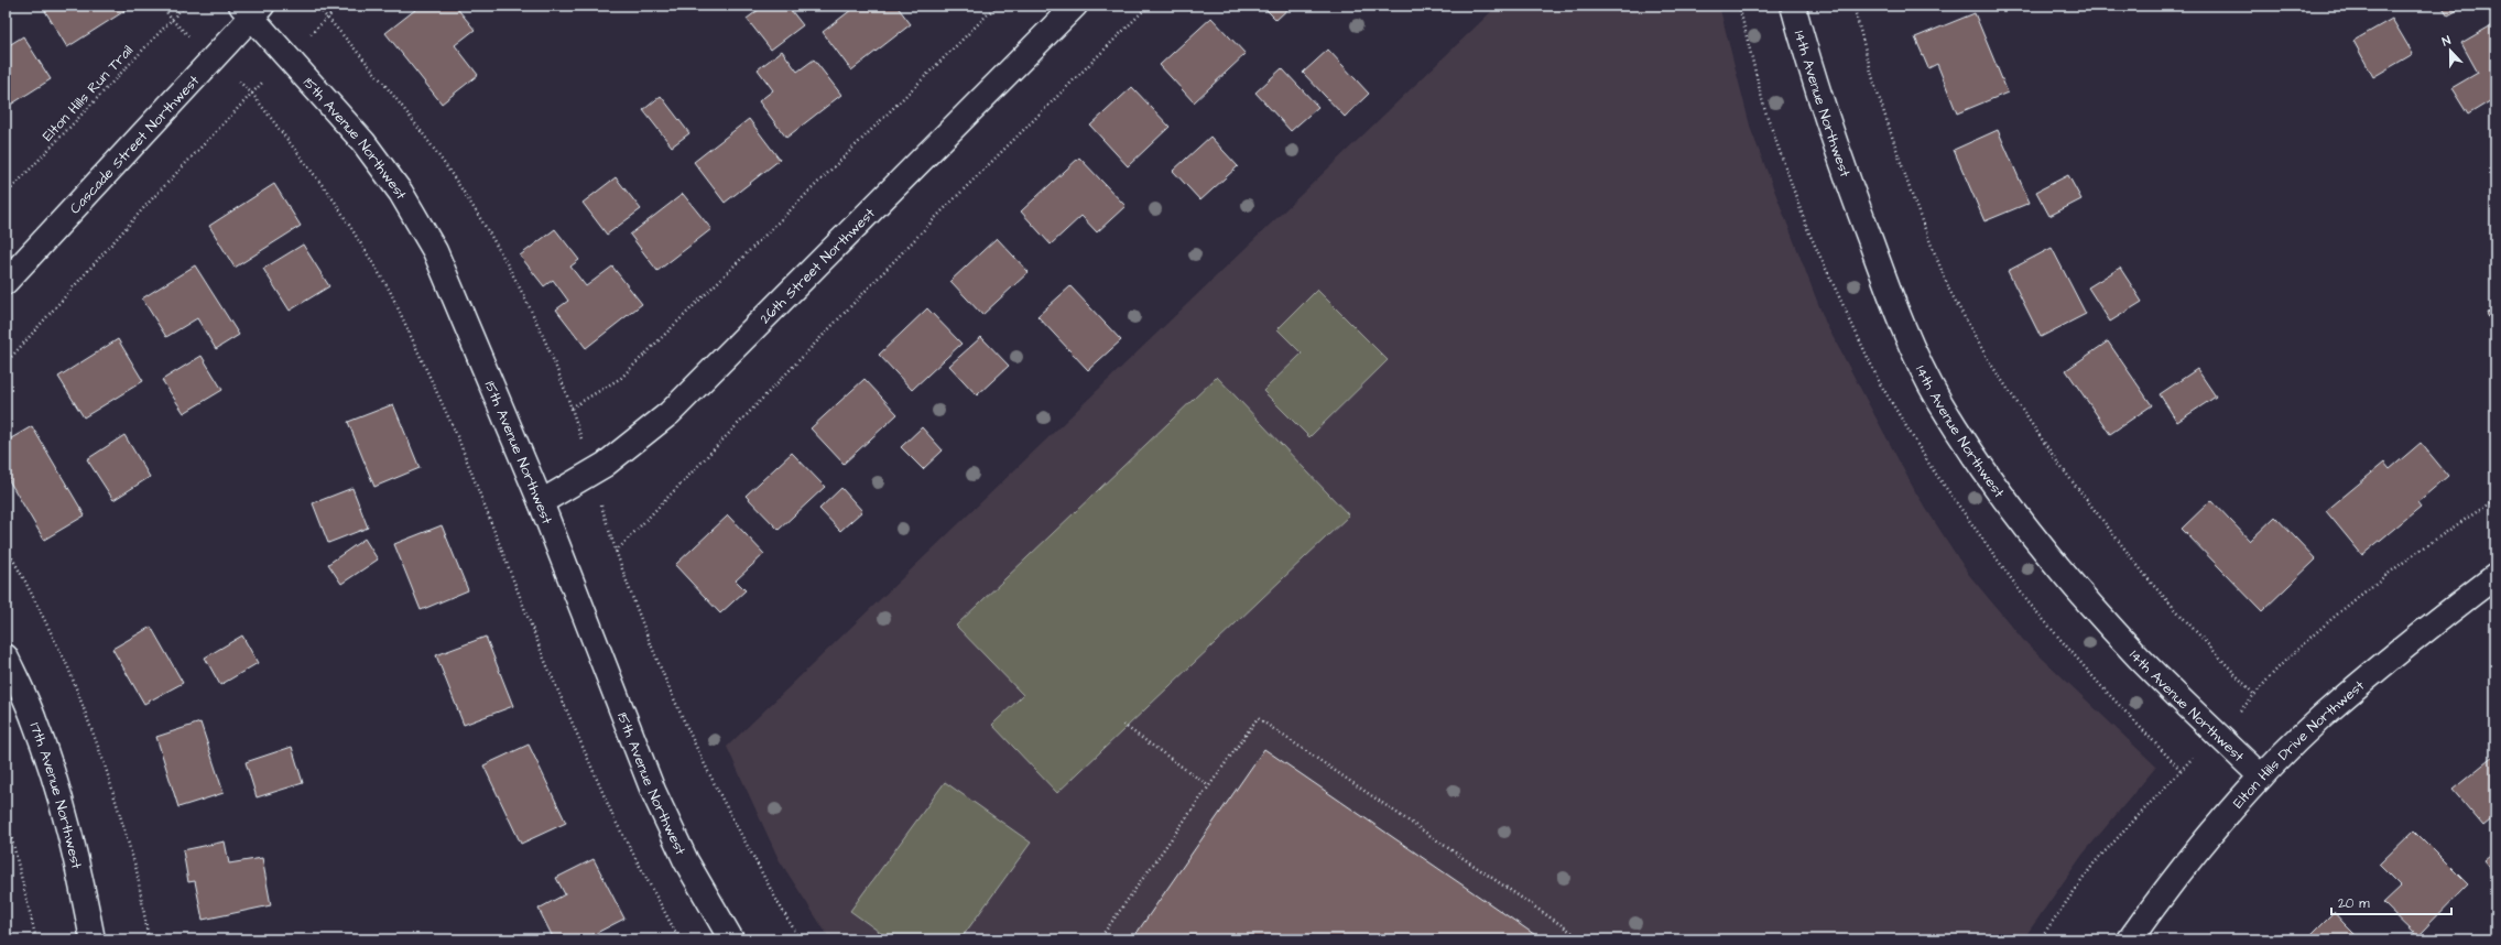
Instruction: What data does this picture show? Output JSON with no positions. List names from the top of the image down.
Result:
{
  "streets": {
    "street": [
      "14th Avenue Northwest",
      "15th Avenue Northwest",
      "Cascade Street Northwest",
      "26th Street Northwest",
      "Elton Hills Drive Northwest",
      "17th Avenue Northwest"
    ],
    "path": ["Elton Hills Run Trail"]
  },
  "crossings": [
    ["14th Avenue Northwest", "Elton Hills Drive Northwest"],
    ["15th Avenue Northwest", "Cascade Street Northwest"],
    ["15th Avenue Northwest", "26th Street Northwest"]
  ],
  "scale_bar": "20 m",
  "north": "top"
}
